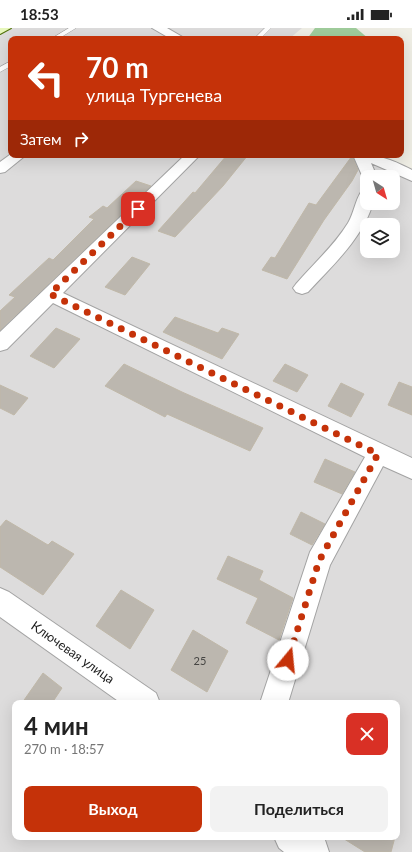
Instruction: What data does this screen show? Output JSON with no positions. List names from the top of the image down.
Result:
{
  "streets": {
    "street": ["Ключевая улица"]
  },
  "house_numbers": ["25"],
  "north": "bottom right",
  "page": {
    "status": "18:53",
    "turn": ["70 m", "улица Тургенева"],
    "then": "Затем",
    "heading": ["4 мин", "270 m · 18:57"],
    "buttons": ["Выход", "Поделиться"]
  }
}
